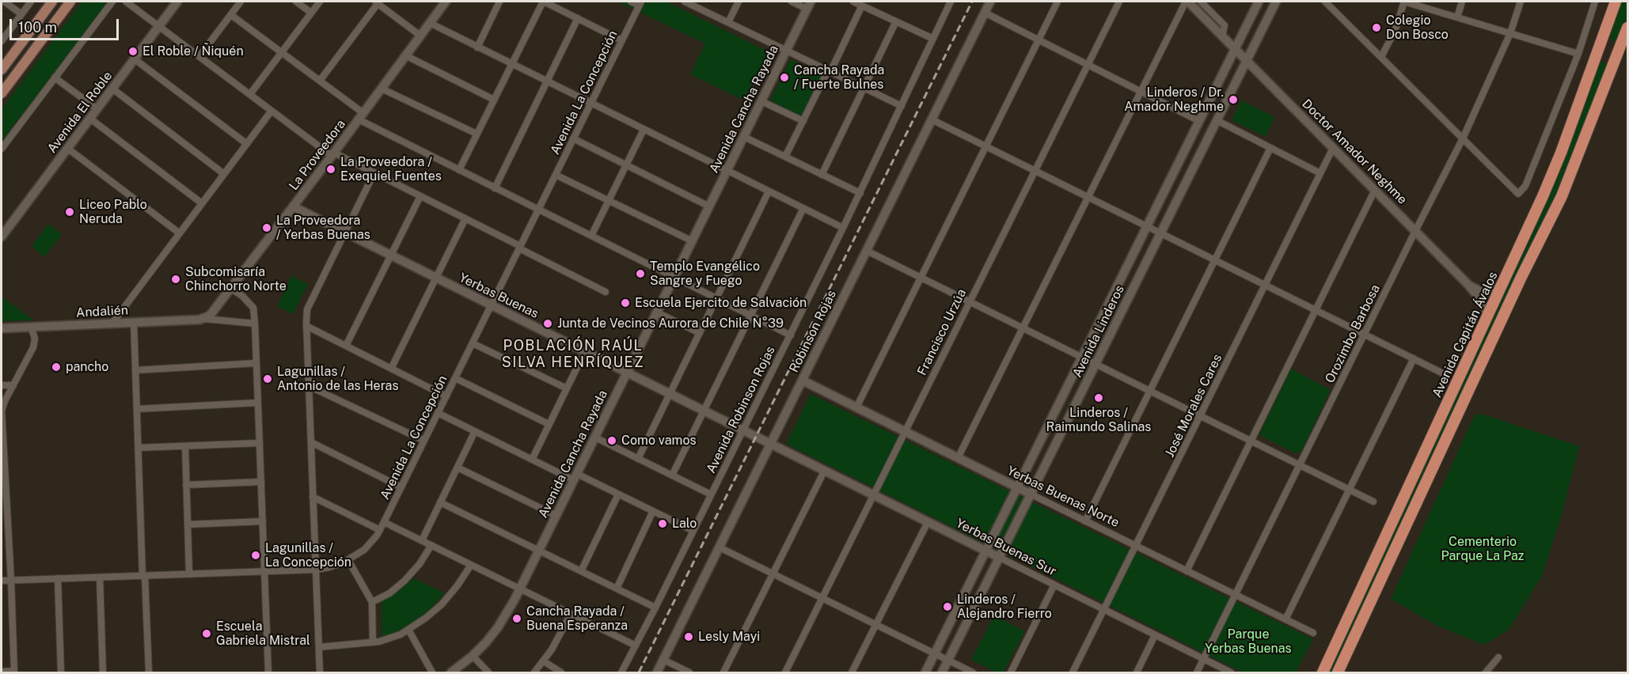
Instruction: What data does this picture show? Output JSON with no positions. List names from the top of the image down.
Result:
{
  "streets": {
    "highway": ["Avenida Capitán Ávalos"],
    "street": [
      "Avenida La Concepción",
      "Avenida Cancha Rayada",
      "Avenida El Roble",
      "Doctor Amador Neghme",
      "La Proveedora",
      "Yerbas Buenas",
      "Andalién",
      "Robinson Rojas",
      "Avenida Linderos",
      "Francisco Urzúa",
      "Orozimbo Barbosa",
      "José Morales Cares",
      "Avenida Robinson Rojas",
      "Yerbas Buenas Norte",
      "Yerbas Buenas Sur"
    ]
  },
  "crossings": [
    ["Avenida La Concepción", "Yerbas Buenas"],
    ["Avenida Cancha Rayada", "Yerbas Buenas"],
    ["Doctor Amador Neghme", "Avenida Linderos"],
    ["Doctor Amador Neghme", "Orozimbo Barbosa"],
    ["Doctor Amador Neghme", "Avenida Capitán Ávalos"],
    ["Doctor Amador Neghme", "José Morales Cares"],
    ["La Proveedora", "Yerbas Buenas"],
    ["La Proveedora", "Andalién"],
    ["Yerbas Buenas", "Robinson Rojas"],
    ["Yerbas Buenas", "Avenida Robinson Rojas"],
    ["Yerbas Buenas", "Yerbas Buenas Sur"],
    ["Robinson Rojas", "Yerbas Buenas Norte"],
    ["Robinson Rojas", "Yerbas Buenas Sur"],
    ["Avenida Linderos", "Yerbas Buenas Norte"],
    ["Avenida Linderos", "Yerbas Buenas Sur"],
    ["Francisco Urzúa", "Yerbas Buenas Norte"],
    ["Francisco Urzúa", "Yerbas Buenas Sur"],
    ["Orozimbo Barbosa", "Yerbas Buenas Norte"],
    ["Orozimbo Barbosa", "Yerbas Buenas Sur"],
    ["José Morales Cares", "Yerbas Buenas Norte"],
    ["José Morales Cares", "Yerbas Buenas Sur"]
  ],
  "districts": ["POBLACIÓN RAÚL SILVA HENRÍQUEZ"],
  "parks": ["Cementerio Parque La Paz", "Parque Yerbas Buenas"],
  "places": [
    "Colegio Don Bosco",
    "El Roble / Ñiquén",
    "Cancha Rayada / Fuerte Bulnes",
    "Linderos / Dr. Amador Neghme",
    "La Proveedora / Exequiel Fuentes",
    "Liceo Pablo Neruda",
    "La Proveedora / Yerbas Buenas",
    "Templo Evangélico Sangre y Fuego",
    "Subcomisaría Chinchorro Norte",
    "Escuela Ejercito de Salvación",
    "Junta de Vecinos Aurora de Chile N°39",
    "pancho",
    "Lagunillas / Antonio de las Heras",
    "Linderos / Raimundo Salinas",
    "Como vamos",
    "Lalo",
    "Lagunillas / La Concepción",
    "Linderos / Alejandro Fierro",
    "Cancha Rayada / Buena Esperanza",
    "Escuela Gabriela Mistral",
    "Lesly Mayi"
  ],
  "scale_bar": "100 m"
}
